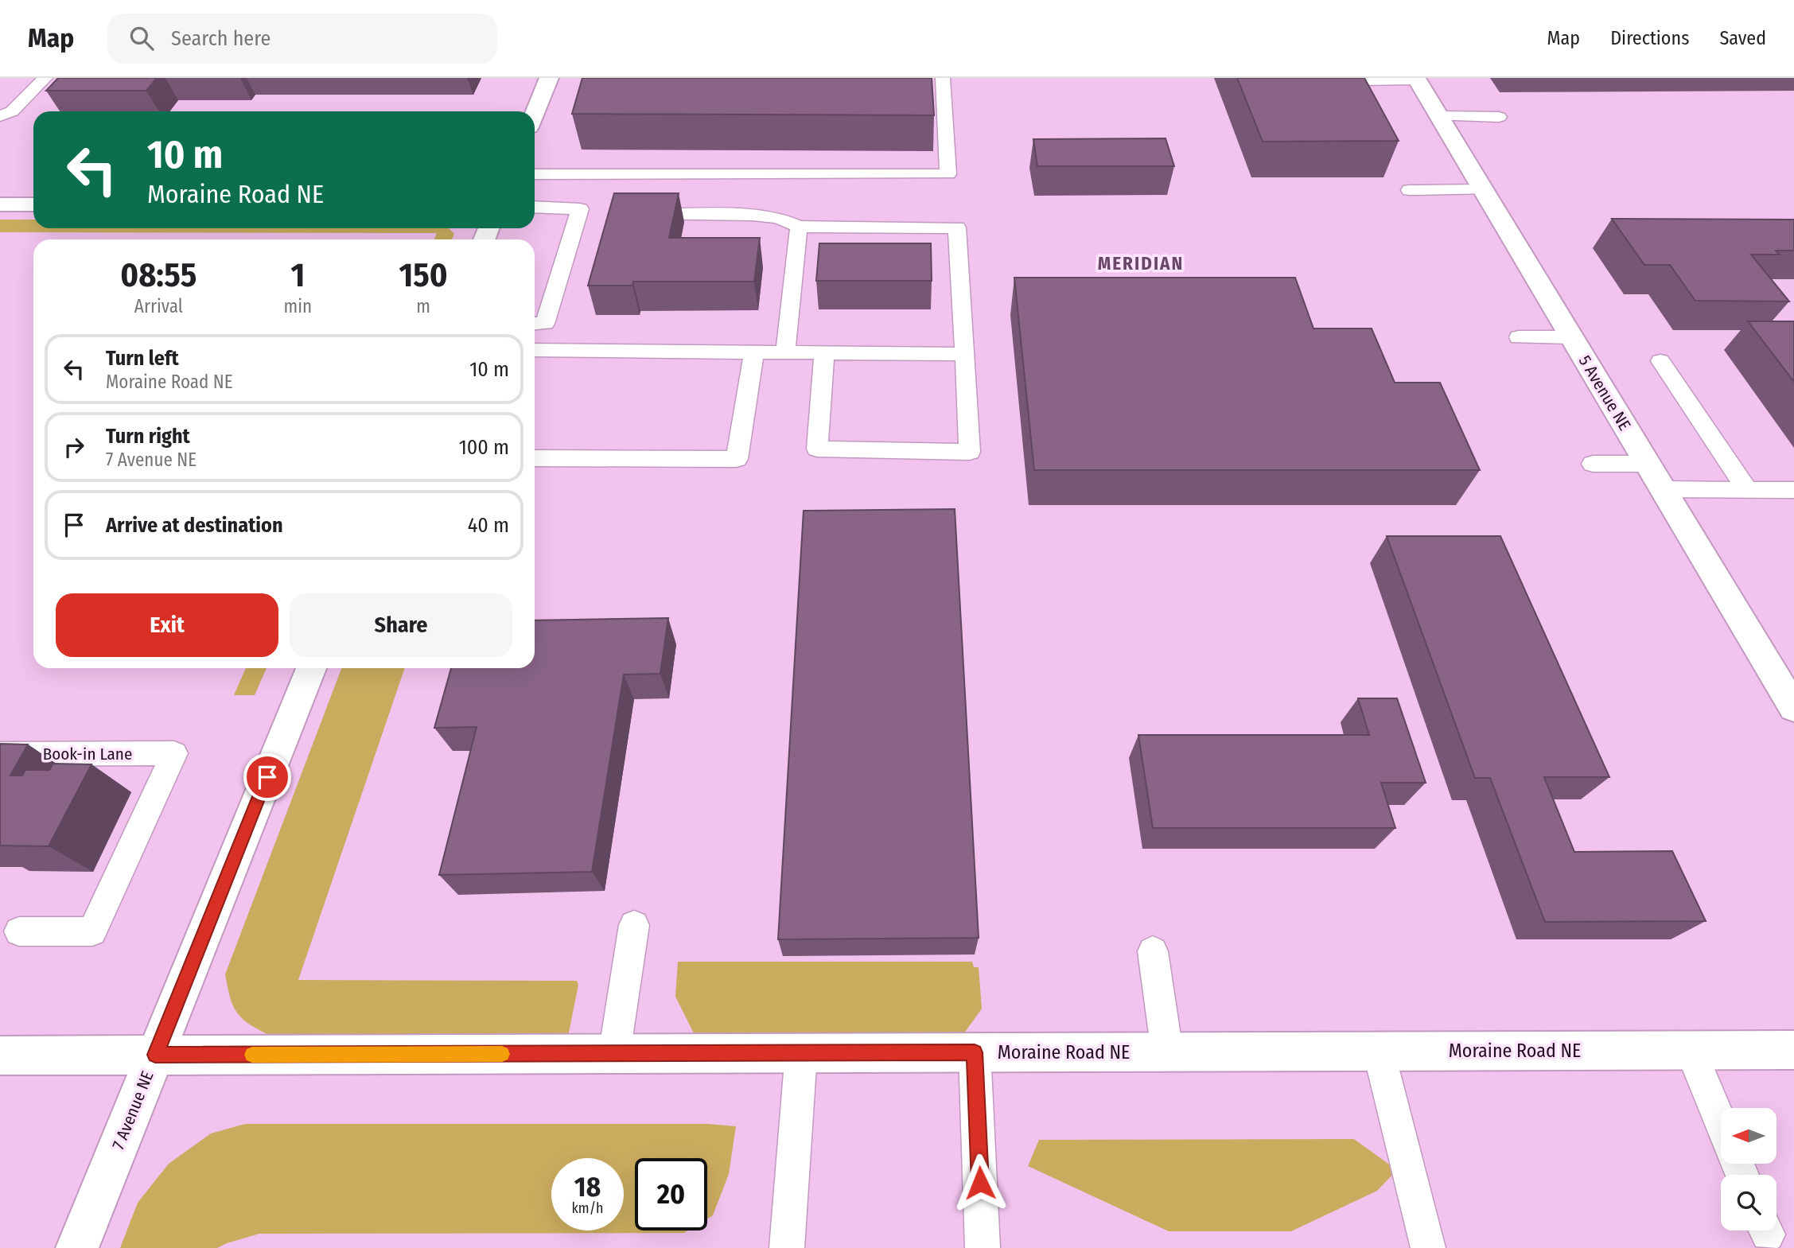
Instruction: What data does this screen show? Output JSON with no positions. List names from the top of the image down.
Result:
{
  "streets": {
    "street": ["5 Avenue NE", "Moraine Road NE", "7 Avenue NE"],
    "lane": ["Book-in Lane"]
  },
  "crossings": [
    ["Moraine Road NE", "7 Avenue NE"]
  ],
  "districts": ["MERIDIAN"],
  "north": "left",
  "page": {
    "header": "Map",
    "search": "Search here",
    "nav": ["Map", "Directions", "Saved"],
    "turn": ["10 m", "Moraine Road NE"],
    "eta": [
      "08:55",
      "Arrival",
      "1",
      "min",
      "150",
      "m"
    ],
    "list": [
      {
        "name": "Turn left",
        "note": "Moraine Road NE",
        "value": "10 m"
      },
      {
        "name": "Turn right",
        "note": "7 Avenue NE",
        "value": "100 m"
      },
      {
        "name": "Arrive at destination",
        "value": "40 m"
      }
    ],
    "buttons": ["Exit", "Share"],
    "speed": "18 km/h",
    "limit": "20"
  }
}
